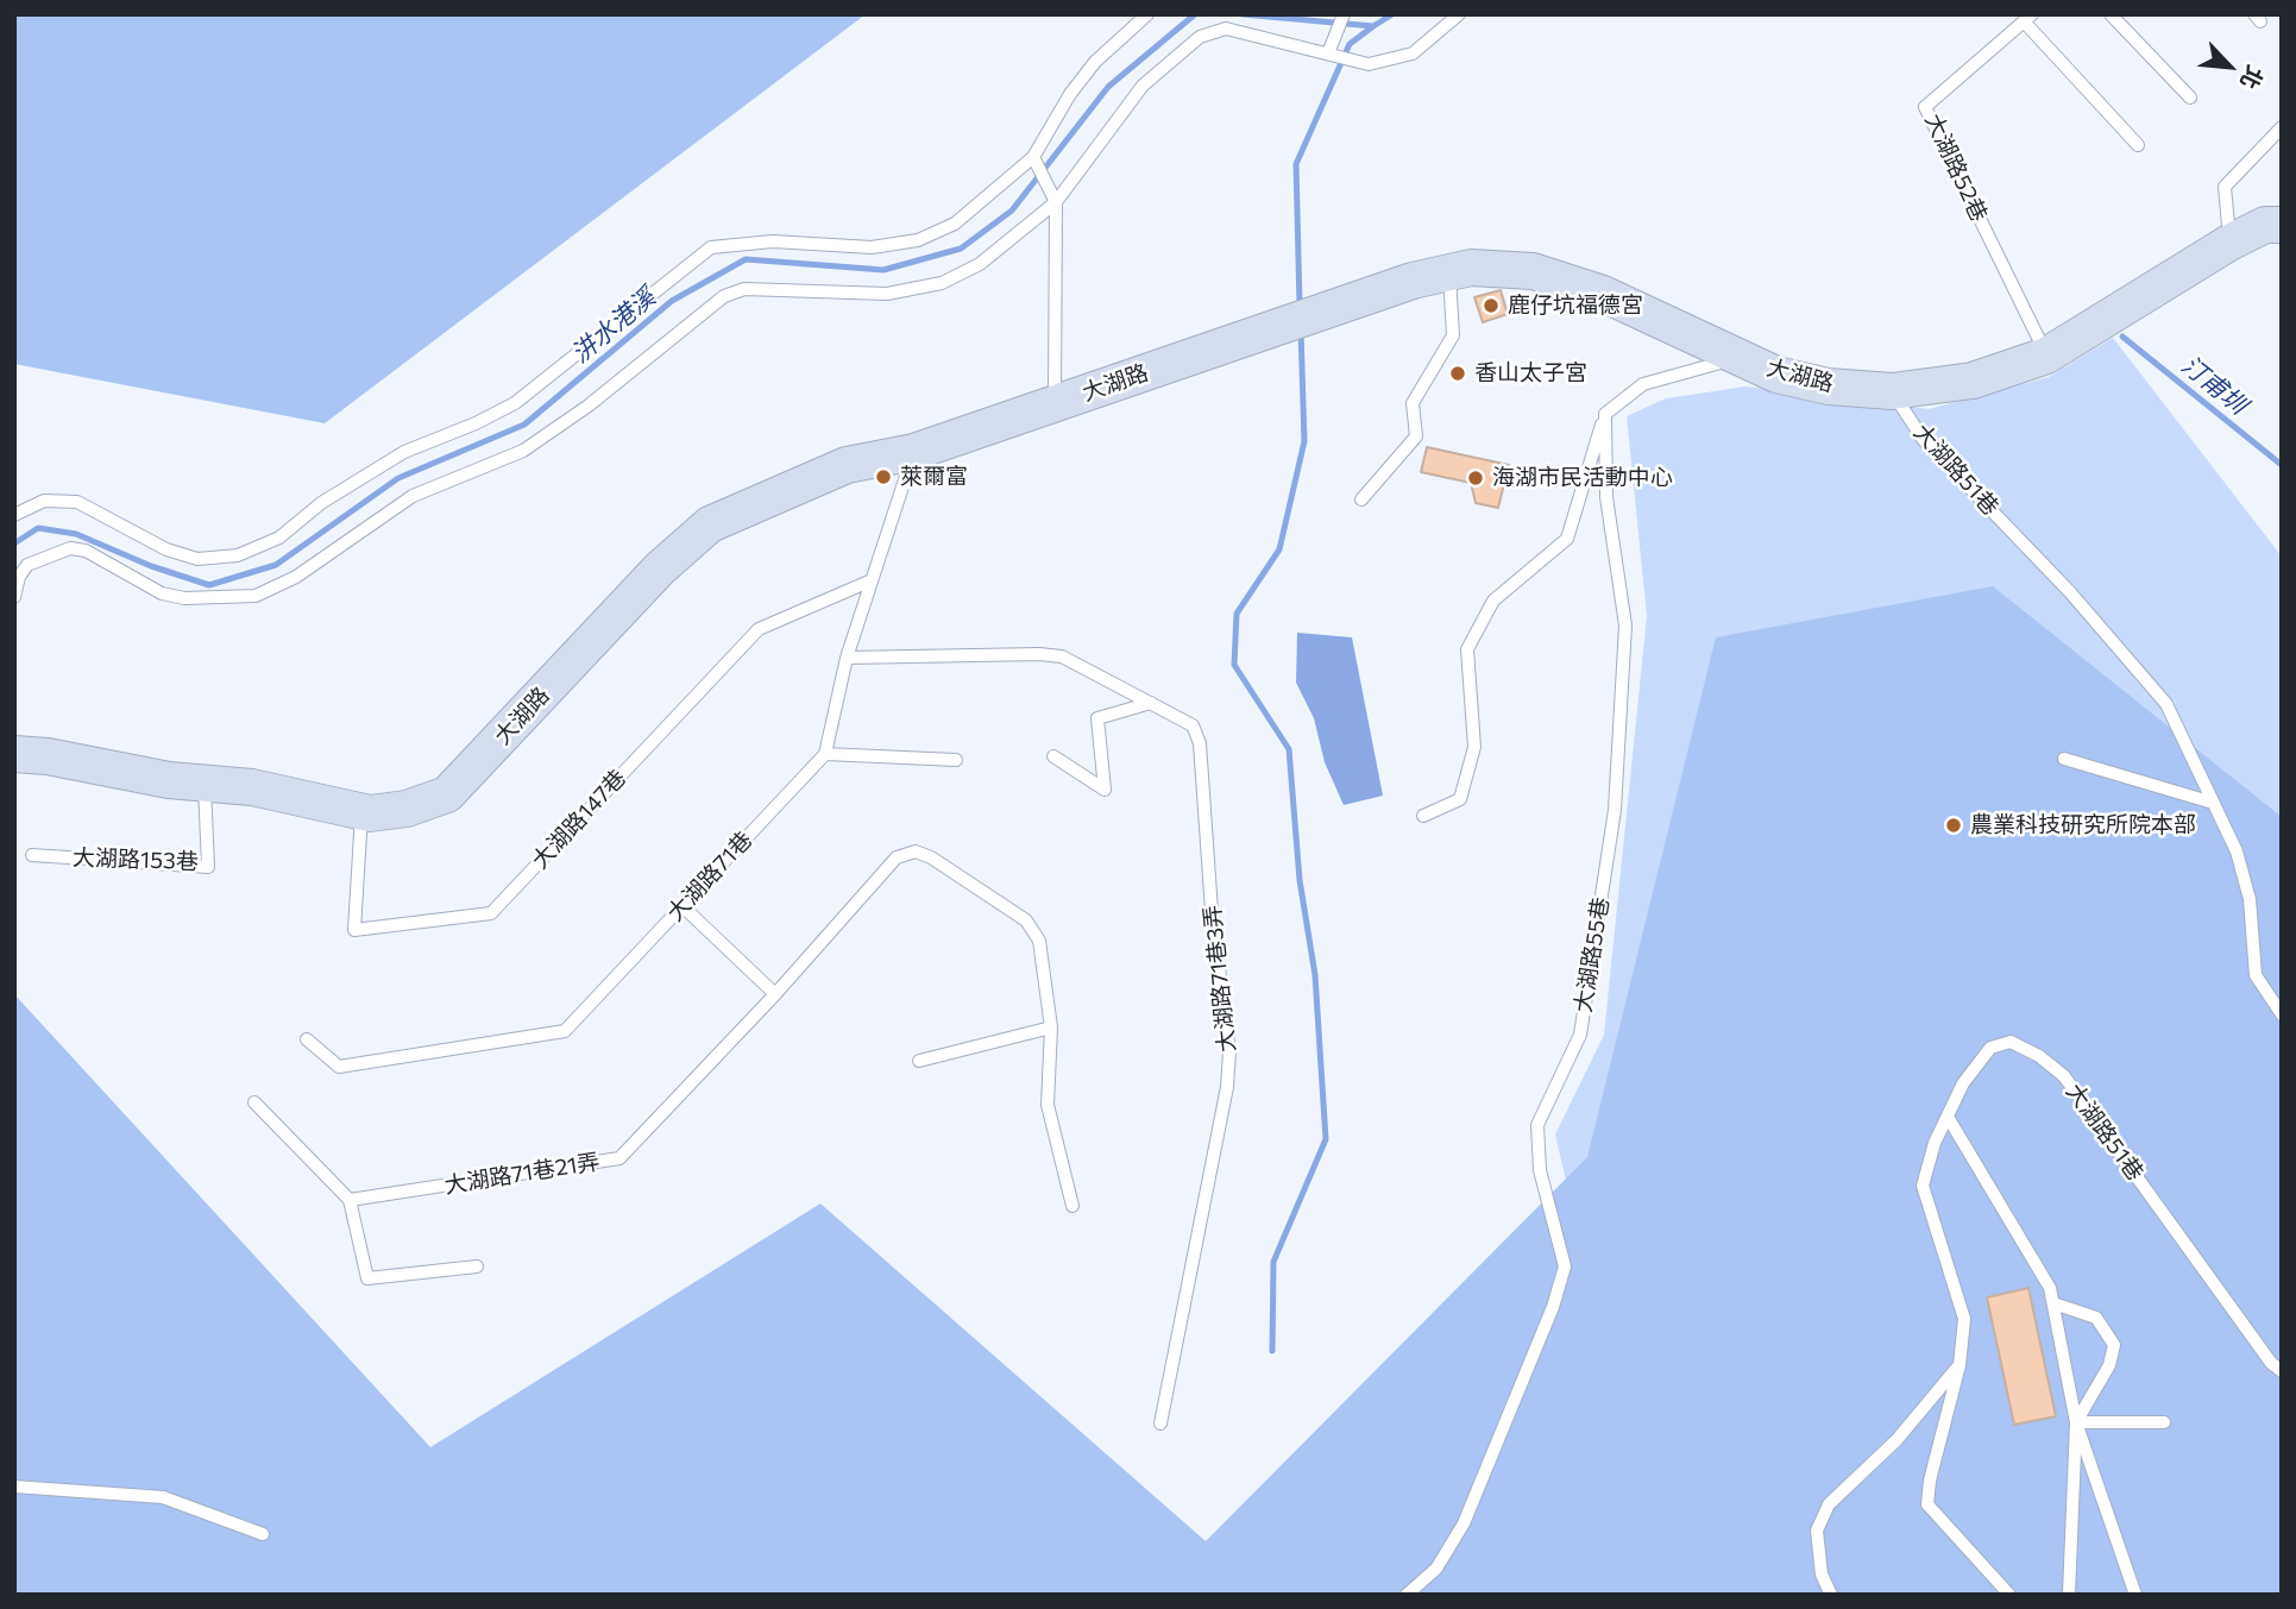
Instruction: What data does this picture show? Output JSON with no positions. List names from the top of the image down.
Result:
{
  "streets": {
    "street": ["大湖路"],
    "lane": [
      "大湖路52巷",
      "大湖路51巷",
      "大湖路147巷",
      "大湖路153巷",
      "大湖路71巷",
      "大湖路55巷",
      "大湖路71巷3弄",
      "大湖路71巷21弄"
    ]
  },
  "crossings": [
    ["大湖路52巷", "大湖路"],
    ["大湖路", "大湖路51巷"],
    ["大湖路", "大湖路147巷"],
    ["大湖路", "大湖路153巷"]
  ],
  "water": ["汫水港溪", "汀甫圳"],
  "places": [
    "鹿仔坑福德宮",
    "香山太子宮",
    "萊爾富",
    "海湖市民活動中心",
    "農業科技研究所院本部"
  ],
  "north": "bottom right"
}
